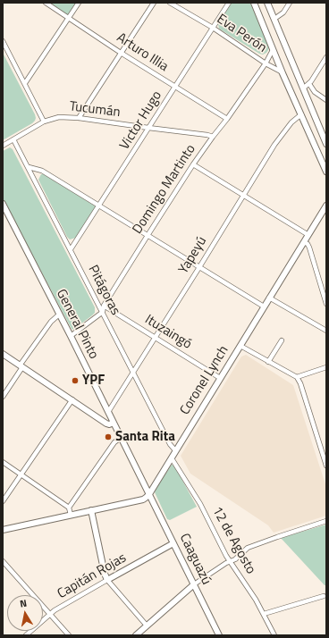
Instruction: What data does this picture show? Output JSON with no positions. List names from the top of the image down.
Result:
{
  "streets": {
    "main road": [
      "General Pinto",
      "Coronel Lynch",
      "Caaguazú",
      "Capitán Rojas"
    ],
    "street": [
      "Eva Perón",
      "Arturo Illia",
      "Tucumán",
      "Victor Hugo",
      "Domingo Martinto",
      "Yapeyú",
      "Pitágoras",
      "Ituzaingó",
      "12 de Agosto"
    ]
  },
  "crossings": [
    ["Eva Perón", "Victor Hugo"],
    ["Eva Perón", "Domingo Martinto"],
    ["Arturo Illia", "Victor Hugo"],
    ["Arturo Illia", "Domingo Martinto"],
    ["Tucumán", "Victor Hugo"],
    ["Tucumán", "Domingo Martinto"],
    ["Tucumán", "Pitágoras"],
    ["Victor Hugo", "Pitágoras"],
    ["Domingo Martinto", "Pitágoras"],
    ["Domingo Martinto", "Ituzaingó"],
    ["Yapeyú", "Pitágoras"],
    ["Yapeyú", "General Pinto"],
    ["Yapeyú", "Ituzaingó"],
    ["Pitágoras", "Coronel Lynch"],
    ["General Pinto", "Coronel Lynch"],
    ["General Pinto", "Caaguazú"],
    ["Ituzaingó", "Coronel Lynch"],
    ["Coronel Lynch", "12 de Agosto"],
    ["Coronel Lynch", "Caaguazú"],
    ["Caaguazú", "Capitán Rojas"]
  ],
  "places": ["YPF", "Santa Rita"],
  "north": "top"
}
